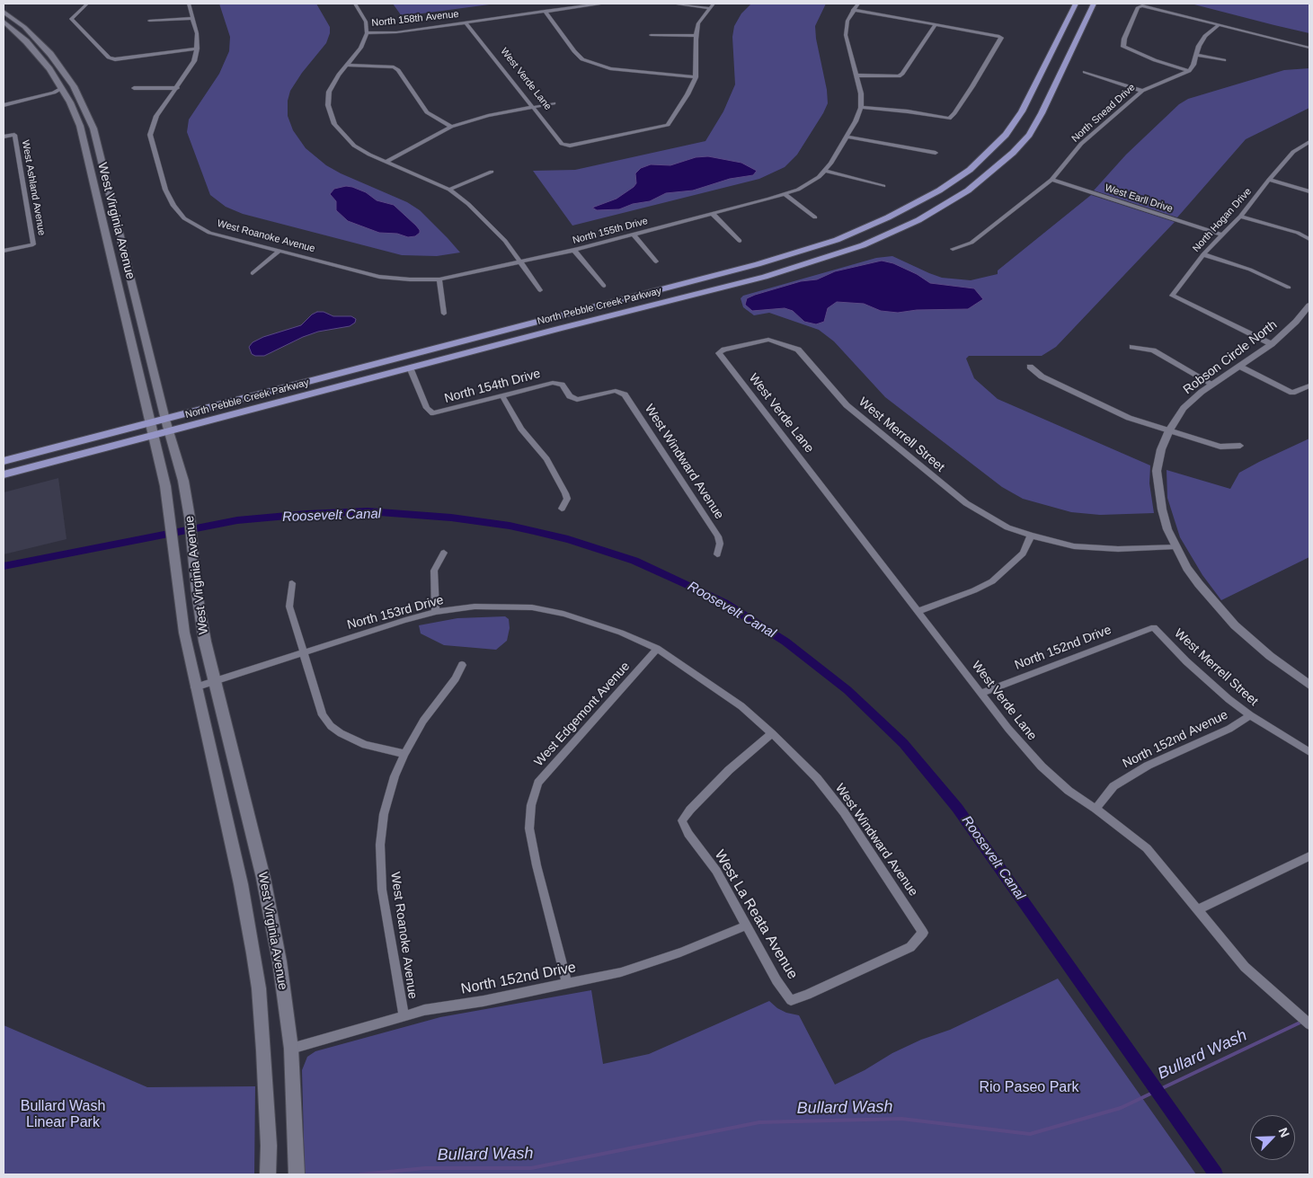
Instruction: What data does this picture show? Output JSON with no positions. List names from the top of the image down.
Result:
{
  "streets": {
    "main road": ["West Virginia Avenue", "North Pebble Creek Parkway"],
    "street": [
      "North 158th Avenue",
      "West Verde Lane",
      "North Snead Drive",
      "West Ashland Avenue",
      "West Earll Drive",
      "North Hogan Drive",
      "North 155th Drive",
      "West Roanoke Avenue",
      "Robson Circle North",
      "North 154th Drive",
      "West Merrell Street",
      "West Windward Avenue",
      "North 153rd Drive",
      "North 152nd Drive",
      "West Edgemont Avenue",
      "North 152nd Avenue",
      "West La Reata Avenue"
    ]
  },
  "crossings": [
    ["North 158th Avenue", "West Verde Lane"],
    ["West Verde Lane", "West Merrell Street"],
    ["West Verde Lane", "North 152nd Drive"],
    ["West Verde Lane", "North 152nd Avenue"],
    ["North Snead Drive", "West Earll Drive"],
    ["West Earll Drive", "North Hogan Drive"],
    ["West Virginia Avenue", "North Pebble Creek Parkway"],
    ["West Virginia Avenue", "North 153rd Drive"],
    ["West Virginia Avenue", "North 152nd Drive"],
    ["North 155th Drive", "West Roanoke Avenue"],
    ["West Roanoke Avenue", "North 152nd Drive"],
    ["North Pebble Creek Parkway", "North 154th Drive"],
    ["North 154th Drive", "West Windward Avenue"],
    ["West Merrell Street", "North 152nd Drive"],
    ["West Merrell Street", "North 152nd Avenue"],
    ["West Windward Avenue", "North 153rd Drive"],
    ["West Windward Avenue", "West Edgemont Avenue"],
    ["West Windward Avenue", "West La Reata Avenue"],
    ["North 153rd Drive", "West Edgemont Avenue"],
    ["North 152nd Drive", "West Edgemont Avenue"],
    ["North 152nd Drive", "West La Reata Avenue"]
  ],
  "water": ["Roosevelt Canal", "Bullard Wash"],
  "parks": ["Rio Paseo Park", "Bullard Wash Linear Park"],
  "north": "top right"
}
